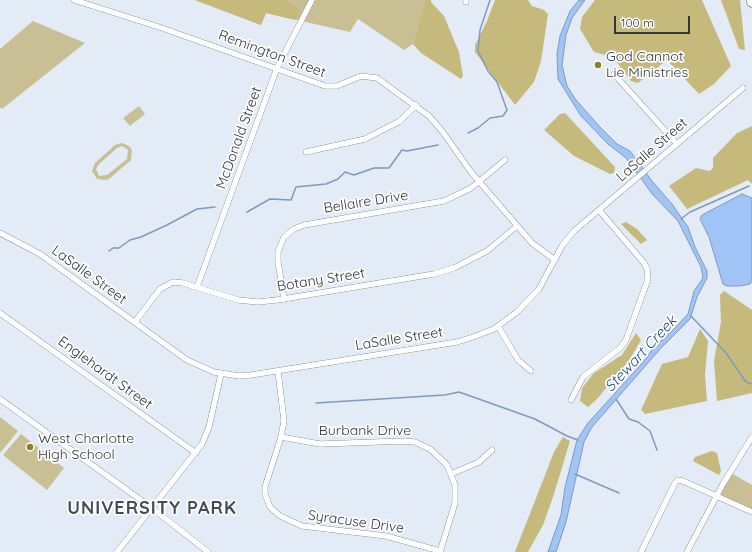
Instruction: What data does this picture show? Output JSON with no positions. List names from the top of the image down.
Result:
{
  "streets": {
    "street": [
      "Remington Street",
      "McDonald Street",
      "LaSalle Street",
      "Bellaire Drive",
      "Botany Street",
      "Englehardt Street",
      "Burbank Drive",
      "Syracuse Drive"
    ]
  },
  "crossings": [
    ["Remington Street", "McDonald Street"],
    ["Remington Street", "LaSalle Street"],
    ["Remington Street", "Bellaire Drive"],
    ["Remington Street", "Botany Street"],
    ["McDonald Street", "Botany Street"],
    ["LaSalle Street", "Botany Street"],
    ["LaSalle Street", "Syracuse Drive"],
    ["Bellaire Drive", "Botany Street"],
    ["Burbank Drive", "Syracuse Drive"]
  ],
  "districts": ["UNIVERSITY PARK"],
  "water": ["Stewart Creek"],
  "places": ["God Cannot Lie Ministries", "West Charlotte High School"],
  "scale_bar": "100 m"
}
